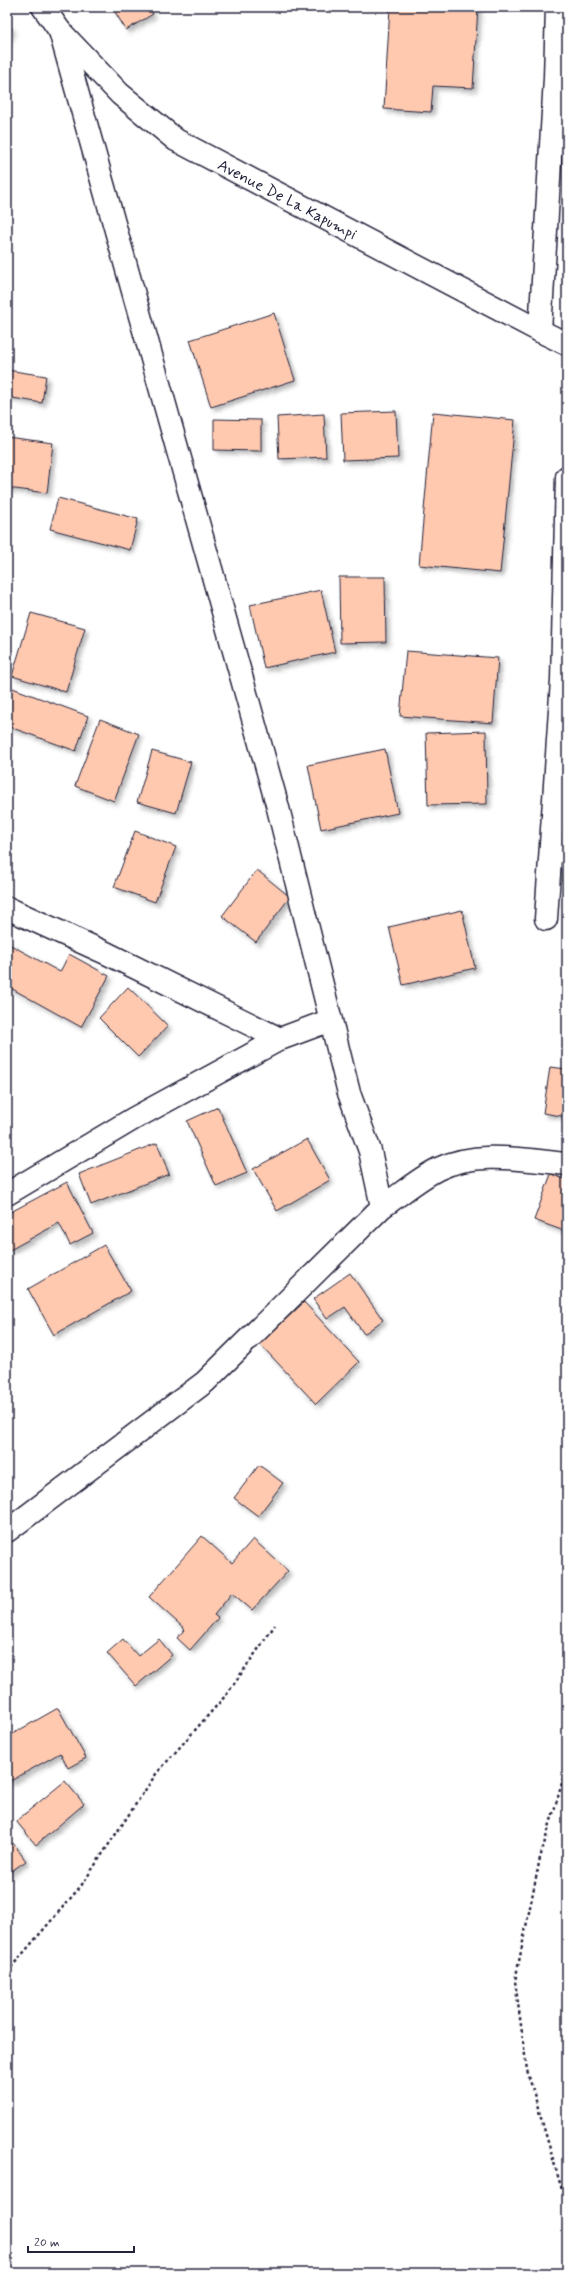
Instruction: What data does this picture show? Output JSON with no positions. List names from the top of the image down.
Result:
{
  "streets": {
    "street": ["Avenue De La Kapumpi"]
  },
  "scale_bar": "20 m"
}
